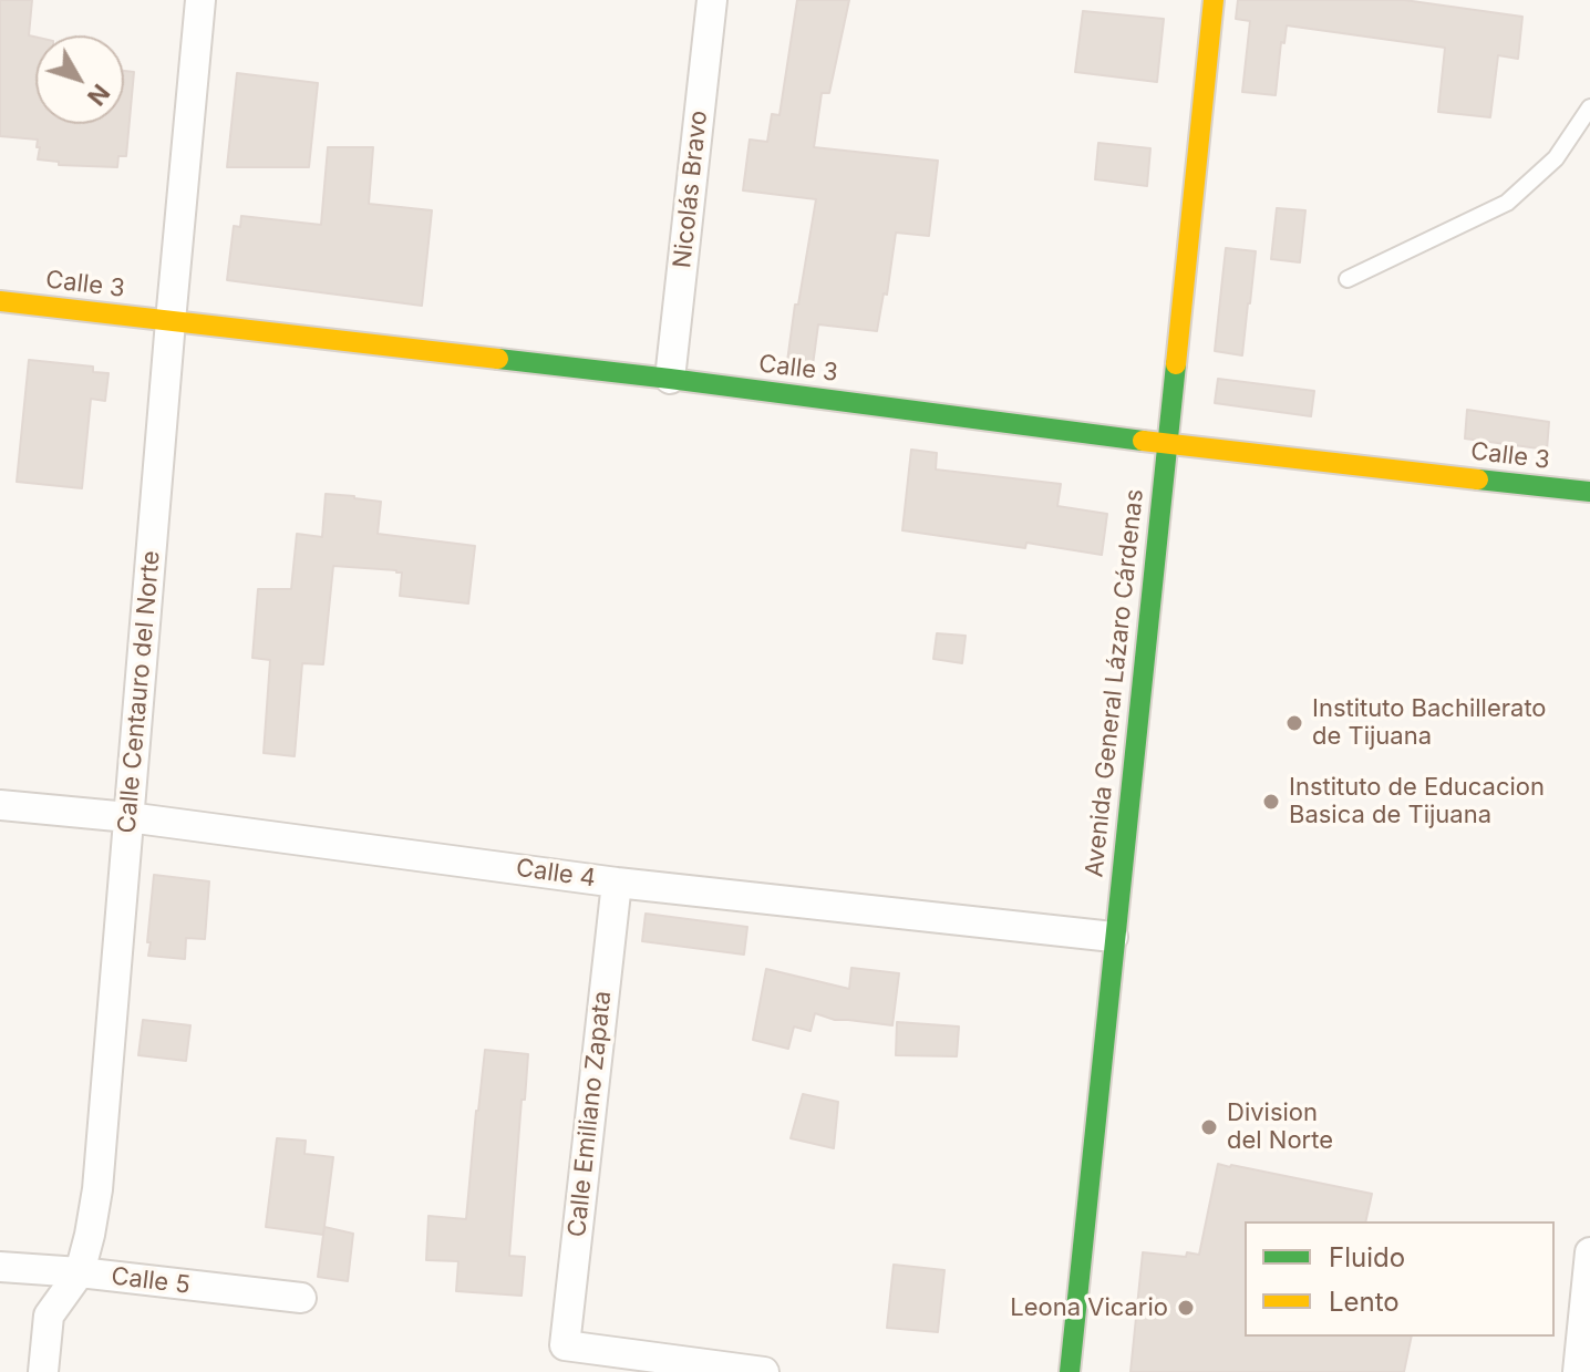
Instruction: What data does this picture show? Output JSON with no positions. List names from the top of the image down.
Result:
{
  "streets": {
    "street": [
      "Nicolás Bravo",
      "Calle 3",
      "Avenida General Lázaro Cárdenas",
      "Calle Centauro del Norte",
      "Calle 4",
      "Calle Emiliano Zapata",
      "Calle 5"
    ]
  },
  "crossings": [
    ["Nicolás Bravo", "Calle 3"],
    ["Calle 3", "Avenida General Lázaro Cárdenas"],
    ["Calle 3", "Calle Centauro del Norte"],
    ["Avenida General Lázaro Cárdenas", "Calle 4"],
    ["Calle Centauro del Norte", "Calle 4"],
    ["Calle Centauro del Norte", "Calle 5"],
    ["Calle 4", "Calle Emiliano Zapata"]
  ],
  "places": [
    "Instituto Bachillerato de Tijuana",
    "Instituto de Educacion Basica de Tijuana",
    "Division del Norte",
    "Leona Vicario"
  ],
  "legend": ["Fluido", "Lento"],
  "north": "bottom right"
}
